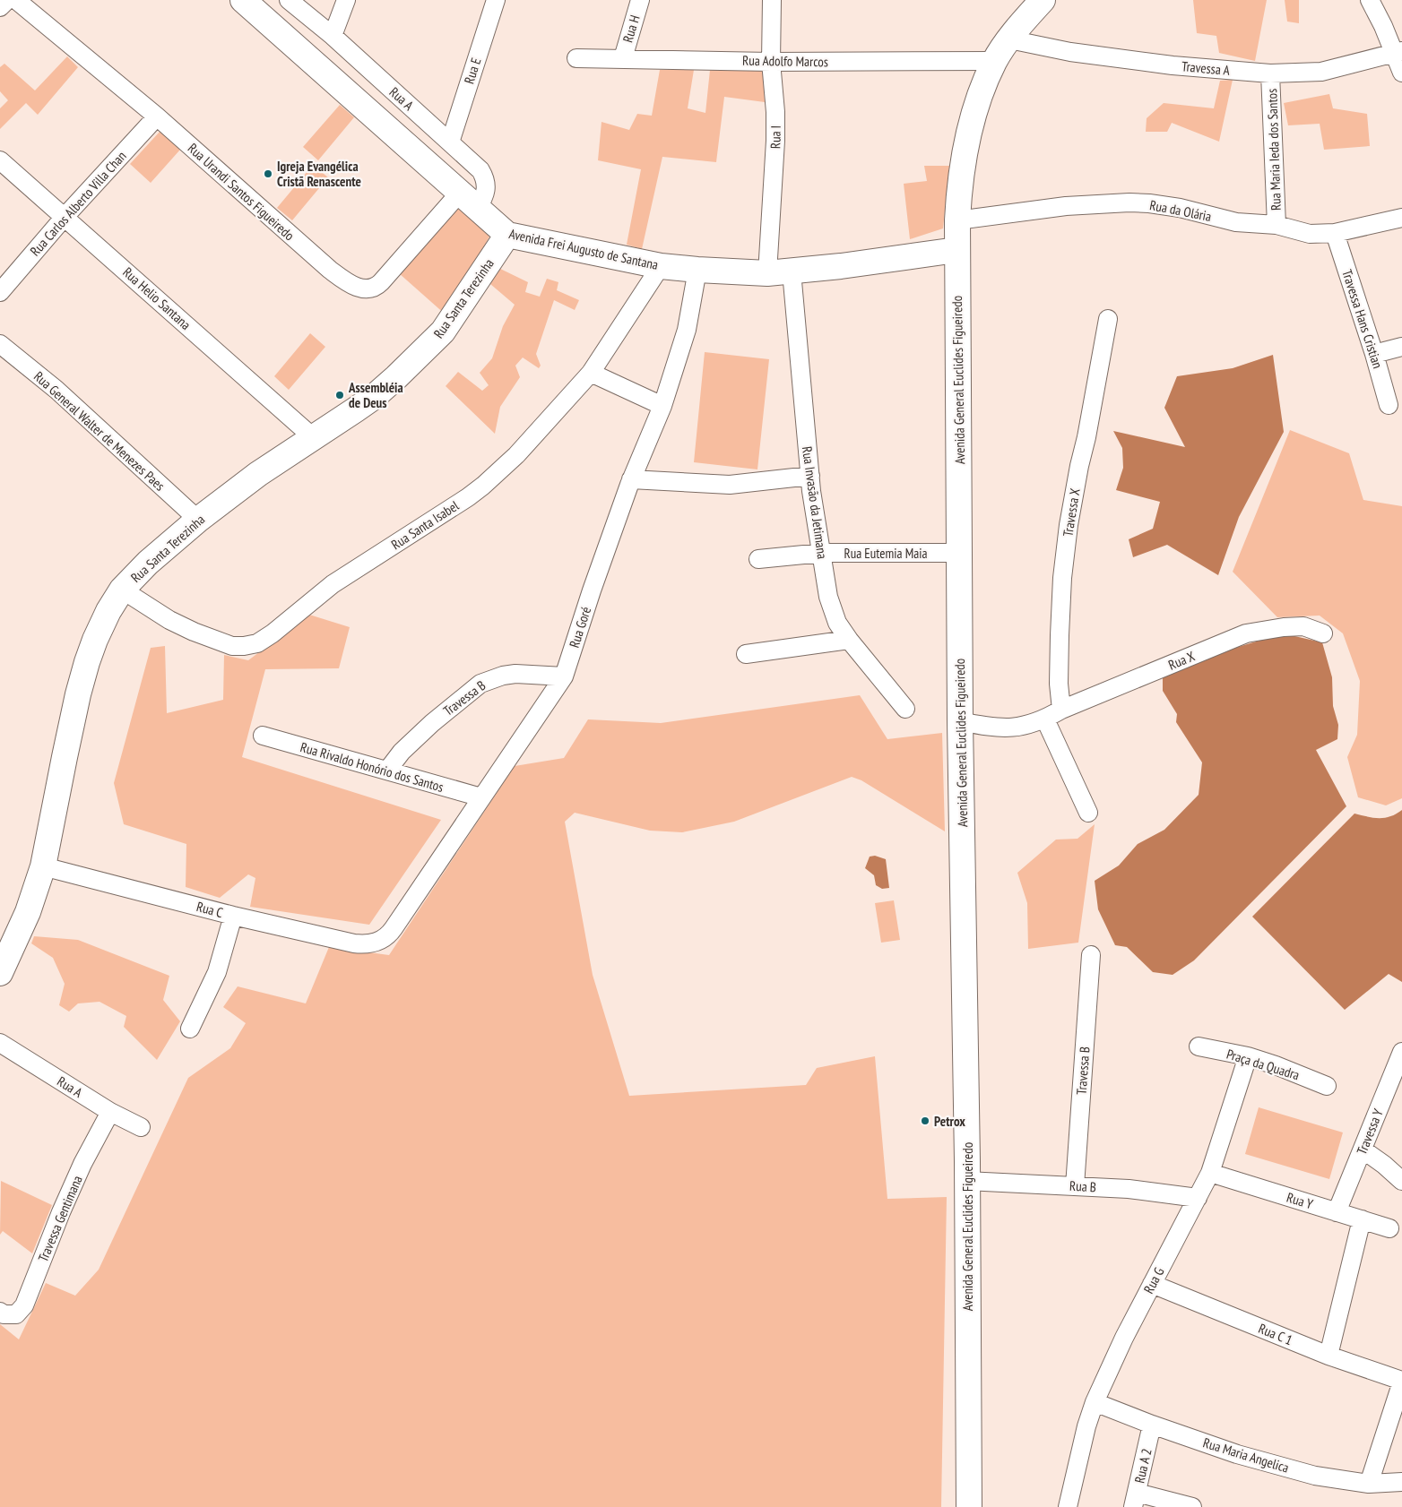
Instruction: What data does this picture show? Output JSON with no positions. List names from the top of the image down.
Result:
{
  "streets": {
    "street": [
      "Rua H",
      "Rua Adolfo Marcos",
      "Travessa A",
      "Rua E",
      "Rua A",
      "Rua I",
      "Rua Maria Ieda dos Santos",
      "Rua Urandi Santos Figueiredo",
      "Rua Carlos Alberto Villa Chan",
      "Rua da Olária",
      "Avenida Frei Augusto de Santana",
      "Rua Helio Santana",
      "Rua Santa Terezinha",
      "Travessa Hans Cristian",
      "Avenida General Euclides Figueiredo",
      "Rua General Walter de Menezes Paes",
      "Rua Invasão da Jetimana",
      "Travessa X",
      "Rua Santa Isabel",
      "Rua Eutemia Maia",
      "Rua Goré",
      "Rua X",
      "Travessa B",
      "Rua Rivaldo Honório dos Santos",
      "Rua C",
      "Praça da Quadra",
      "Travessa Y",
      "Rua B",
      "Rua Y",
      "Travessa Gentimana",
      "Rua G",
      "Rua C 1",
      "Rua Maria Angelica",
      "Rua A 2"
    ]
  },
  "crossings": [
    ["Rua H", "Rua Adolfo Marcos"],
    ["Rua Adolfo Marcos", "Rua I"],
    ["Rua Adolfo Marcos", "Avenida General Euclides Figueiredo"],
    ["Travessa A", "Rua Maria Ieda dos Santos"],
    ["Travessa A", "Avenida General Euclides Figueiredo"],
    ["Rua E", "Rua A"],
    ["Rua A", "Rua Urandi Santos Figueiredo"],
    ["Rua A", "Avenida Frei Augusto de Santana"],
    ["Rua A", "Travessa Gentimana"],
    ["Rua I", "Avenida Frei Augusto de Santana"],
    ["Rua Maria Ieda dos Santos", "Rua da Olária"],
    ["Rua Urandi Santos Figueiredo", "Rua Carlos Alberto Villa Chan"],
    ["Rua Urandi Santos Figueiredo", "Avenida Frei Augusto de Santana"],
    ["Rua Carlos Alberto Villa Chan", "Rua Helio Santana"],
    ["Rua da Olária", "Travessa Hans Cristian"],
    ["Rua da Olária", "Avenida General Euclides Figueiredo"],
    ["Avenida Frei Augusto de Santana", "Rua Santa Terezinha"],
    ["Avenida Frei Augusto de Santana", "Avenida General Euclides Figueiredo"],
    ["Avenida Frei Augusto de Santana", "Rua Invasão da Jetimana"],
    ["Avenida Frei Augusto de Santana", "Rua Santa Isabel"],
    ["Avenida Frei Augusto de Santana", "Rua Goré"],
    ["Rua Helio Santana", "Rua Santa Terezinha"],
    ["Rua Santa Terezinha", "Rua General Walter de Menezes Paes"],
    ["Rua Santa Terezinha", "Rua Santa Isabel"],
    ["Rua Santa Terezinha", "Rua C"],
    ["Avenida General Euclides Figueiredo", "Rua Eutemia Maia"],
    ["Avenida General Euclides Figueiredo", "Rua X"],
    ["Avenida General Euclides Figueiredo", "Rua B"],
    ["Rua Invasão da Jetimana", "Rua Eutemia Maia"],
    ["Travessa X", "Rua X"],
    ["Rua Goré", "Travessa B"],
    ["Rua Goré", "Rua Rivaldo Honório dos Santos"],
    ["Rua Goré", "Rua C"],
    ["Travessa B", "Rua Rivaldo Honório dos Santos"],
    ["Travessa B", "Rua B"],
    ["Praça da Quadra", "Rua G"],
    ["Travessa Y", "Rua Y"],
    ["Rua B", "Rua G"],
    ["Rua Y", "Rua G"],
    ["Rua G", "Rua C 1"],
    ["Rua G", "Rua Maria Angelica"],
    ["Rua C 1", "Rua Maria Angelica"],
    ["Rua Maria Angelica", "Rua A 2"]
  ],
  "places": ["Igreja Evangélica Cristã Renascente", "Assembléia de Deus", "Petrox"]
}
